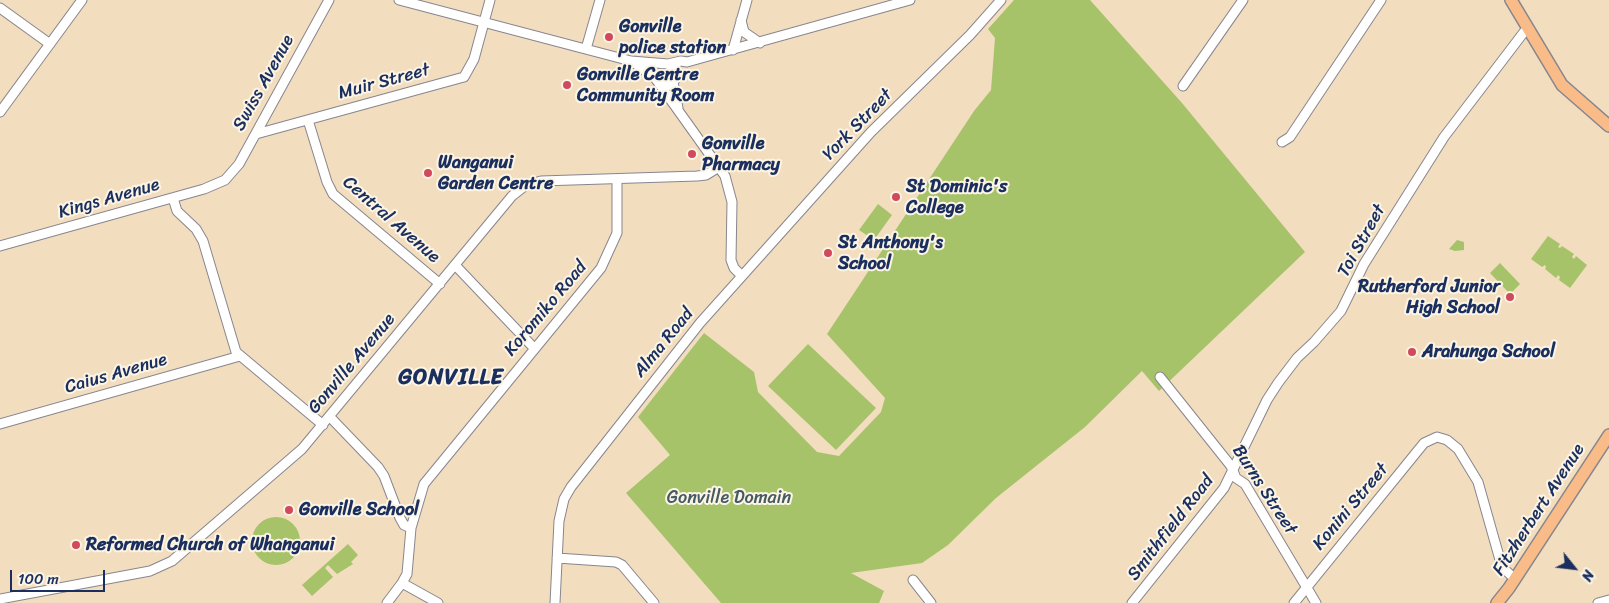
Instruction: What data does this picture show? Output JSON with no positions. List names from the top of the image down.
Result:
{
  "streets": {
    "main road": ["Fitzherbert Avenue"],
    "street": [
      "Muir Street",
      "Swiss Avenue",
      "York Street",
      "Kings Avenue",
      "Central Avenue",
      "Toi Street",
      "Koromiko Road",
      "Alma Road",
      "Gonville Avenue",
      "Caius Avenue",
      "Burns Street",
      "Konini Street",
      "Smithfield Road"
    ]
  },
  "crossings": [
    ["Muir Street", "Swiss Avenue"],
    ["Muir Street", "Central Avenue"],
    ["Swiss Avenue", "Kings Avenue"],
    ["York Street", "Alma Road"],
    ["Central Avenue", "Gonville Avenue"],
    ["Toi Street", "Burns Street"],
    ["Toi Street", "Smithfield Road"],
    ["Koromiko Road", "Gonville Avenue"],
    ["Burns Street", "Konini Street"],
    ["Burns Street", "Smithfield Road"],
    ["Konini Street", "Fitzherbert Avenue"]
  ],
  "districts": ["GONVILLE"],
  "parks": ["Gonville Domain"],
  "places": [
    "Gonville police station",
    "Gonville Centre Community Room",
    "Gonville Pharmacy",
    "Wanganui Garden Centre",
    "St Dominic's College",
    "St Anthony's School",
    "Rutherford Junior High School",
    "Arahunga School",
    "Gonville School",
    "Reformed Church of Whanganui"
  ],
  "scale_bar": "100 m",
  "north": "bottom right"
}
